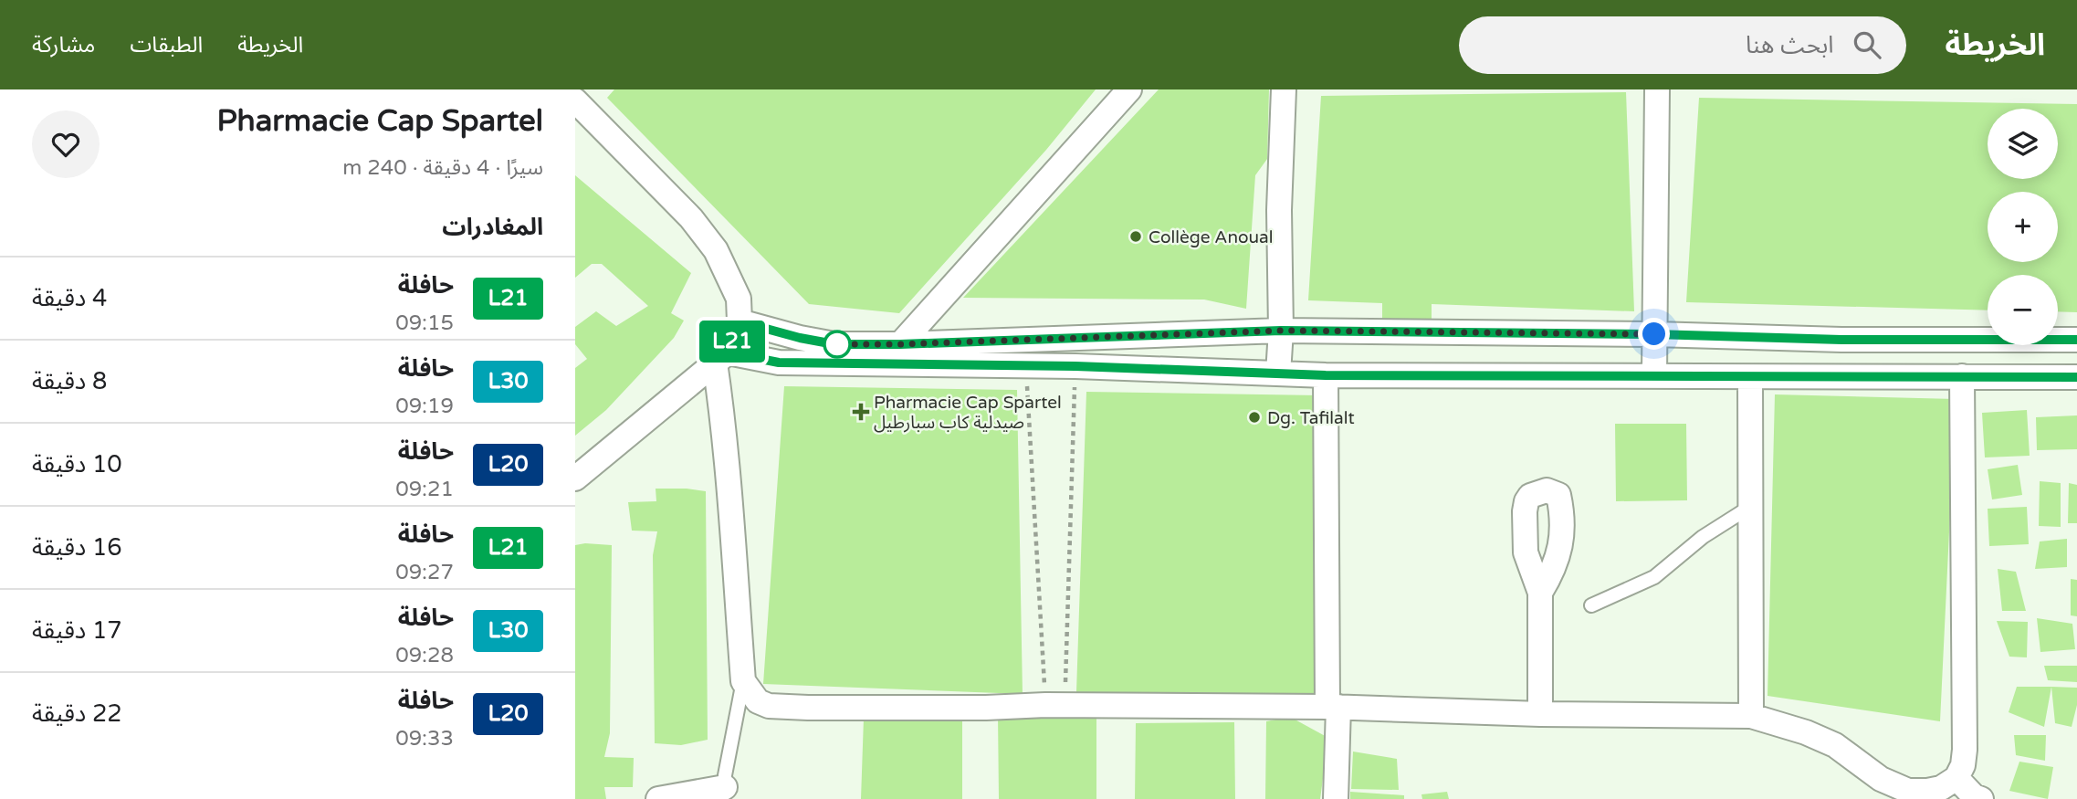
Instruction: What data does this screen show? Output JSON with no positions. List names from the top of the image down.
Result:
{
  "places": {
    "other": ["Collège Anoual", "Dg. Tafilalt"],
    "health": ["Pharmacie Cap Spartel صيدلية كاب سبارطيل"]
  },
  "lines": ["bus line L21"],
  "page": {
    "header": "الخريطة",
    "search": "ابحث هنا",
    "nav": ["الخريطة", "الطبقات", "مشاركة"],
    "on_map": "L21",
    "heading": [
      ["Pharmacie Cap Spartel", "سيرًا · 4 دقيقة · 240 m"],
      "المغادرات"
    ],
    "map_buttons": ["+", "−"],
    "list": [
      {
        "mark": "L21",
        "name": "حافلة",
        "note": "09:15",
        "value": "4 دقيقة"
      },
      {
        "mark": "L30",
        "name": "حافلة",
        "note": "09:19",
        "value": "8 دقيقة"
      },
      {
        "mark": "L20",
        "name": "حافلة",
        "note": "09:21",
        "value": "10 دقيقة"
      },
      {
        "mark": "L21",
        "name": "حافلة",
        "note": "09:27",
        "value": "16 دقيقة"
      },
      {
        "mark": "L30",
        "name": "حافلة",
        "note": "09:28",
        "value": "17 دقيقة"
      },
      {
        "mark": "L20",
        "name": "حافلة",
        "note": "09:33",
        "value": "22 دقيقة"
      }
    ]
  }
}
